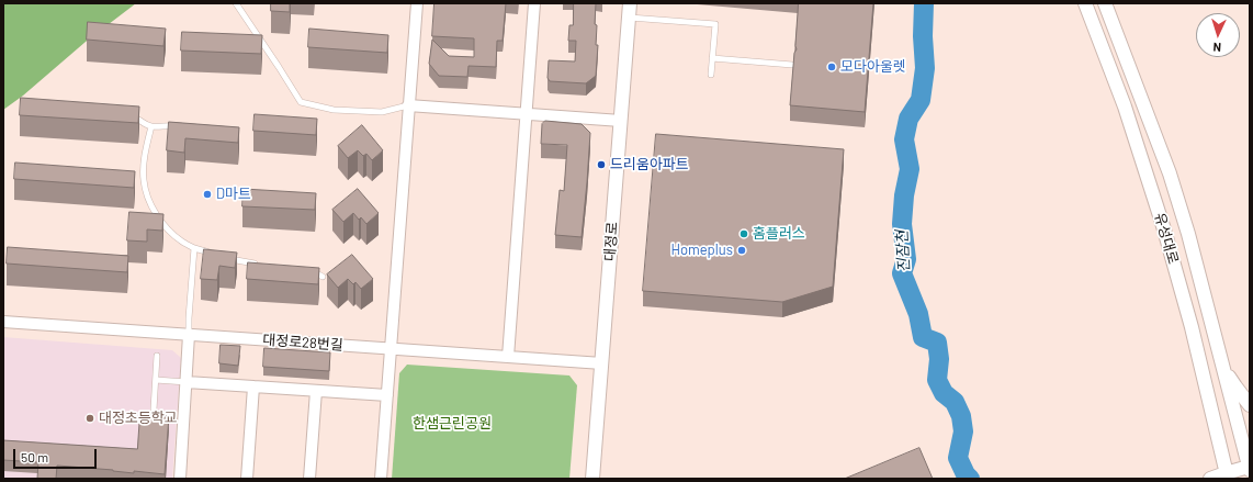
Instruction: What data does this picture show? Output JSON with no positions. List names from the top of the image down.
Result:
{
  "streets": {
    "street": ["유성대로", "대정로", "대정로28번길"]
  },
  "crossings": [
    ["대정로", "대정로28번길"]
  ],
  "water": ["진잠천"],
  "parks": ["한샘근린공원"],
  "places": [
    "모다아울렛",
    "드리움아파트",
    "D마트",
    "홈플러스",
    "Homeplus",
    "대정초등학교"
  ],
  "scale_bar": "50 m",
  "north": "bottom"
}
